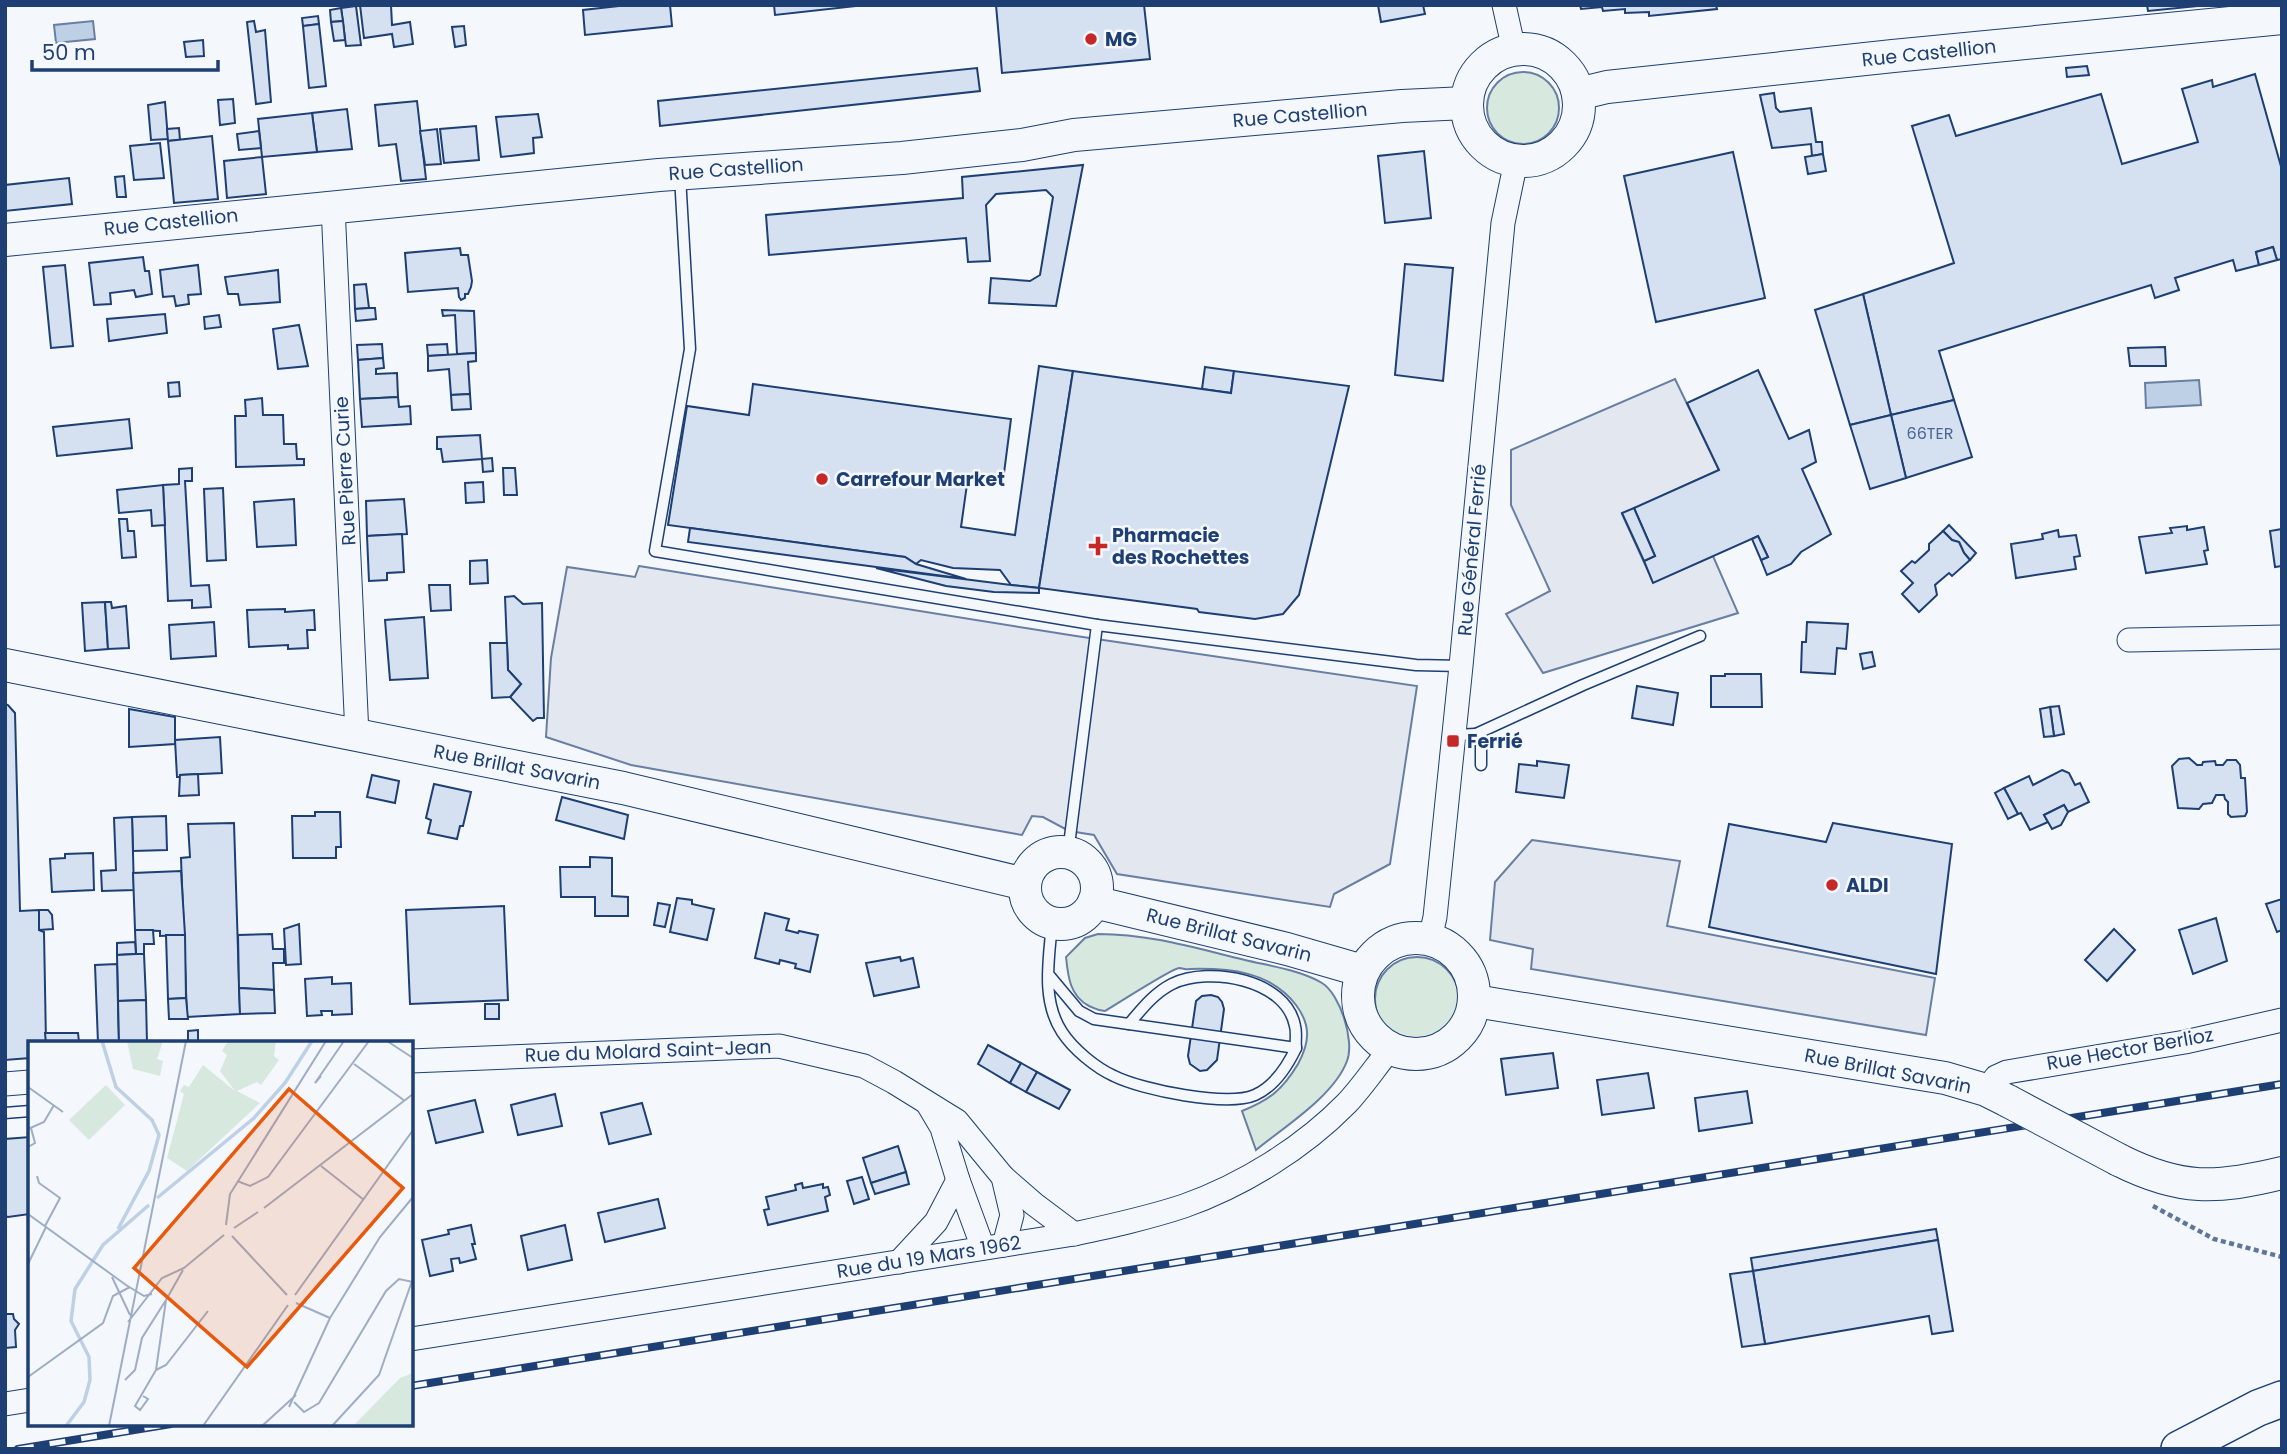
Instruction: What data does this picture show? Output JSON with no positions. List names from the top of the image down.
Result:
{
  "streets": {
    "main road": ["Rue Castellion", "Rue Brillat Savarin"],
    "street": [
      "Rue Pierre Curie",
      "Rue Général Ferrié",
      "Rue Hector Berlioz",
      "Rue du Molard Saint-Jean",
      "Rue du 19 Mars 1962"
    ]
  },
  "crossings": [
    ["Rue Castellion", "Rue Pierre Curie"],
    ["Rue Castellion", "Rue Général Ferrié"],
    ["Rue Pierre Curie", "Rue Brillat Savarin"],
    ["Rue Général Ferrié", "Rue Brillat Savarin"],
    ["Rue Général Ferrié", "Rue du 19 Mars 1962"],
    ["Rue Brillat Savarin", "Rue Hector Berlioz"],
    ["Rue Brillat Savarin", "Rue du 19 Mars 1962"],
    ["Rue du Molard Saint-Jean", "Rue du 19 Mars 1962"]
  ],
  "places": {
    "other": ["MG", "Carrefour Market", "ALDI"],
    "health": ["Pharmacie des Rochettes"],
    "transit": ["Ferrié"]
  },
  "house_numbers": ["66TER"],
  "scale_bar": "50 m"
}
